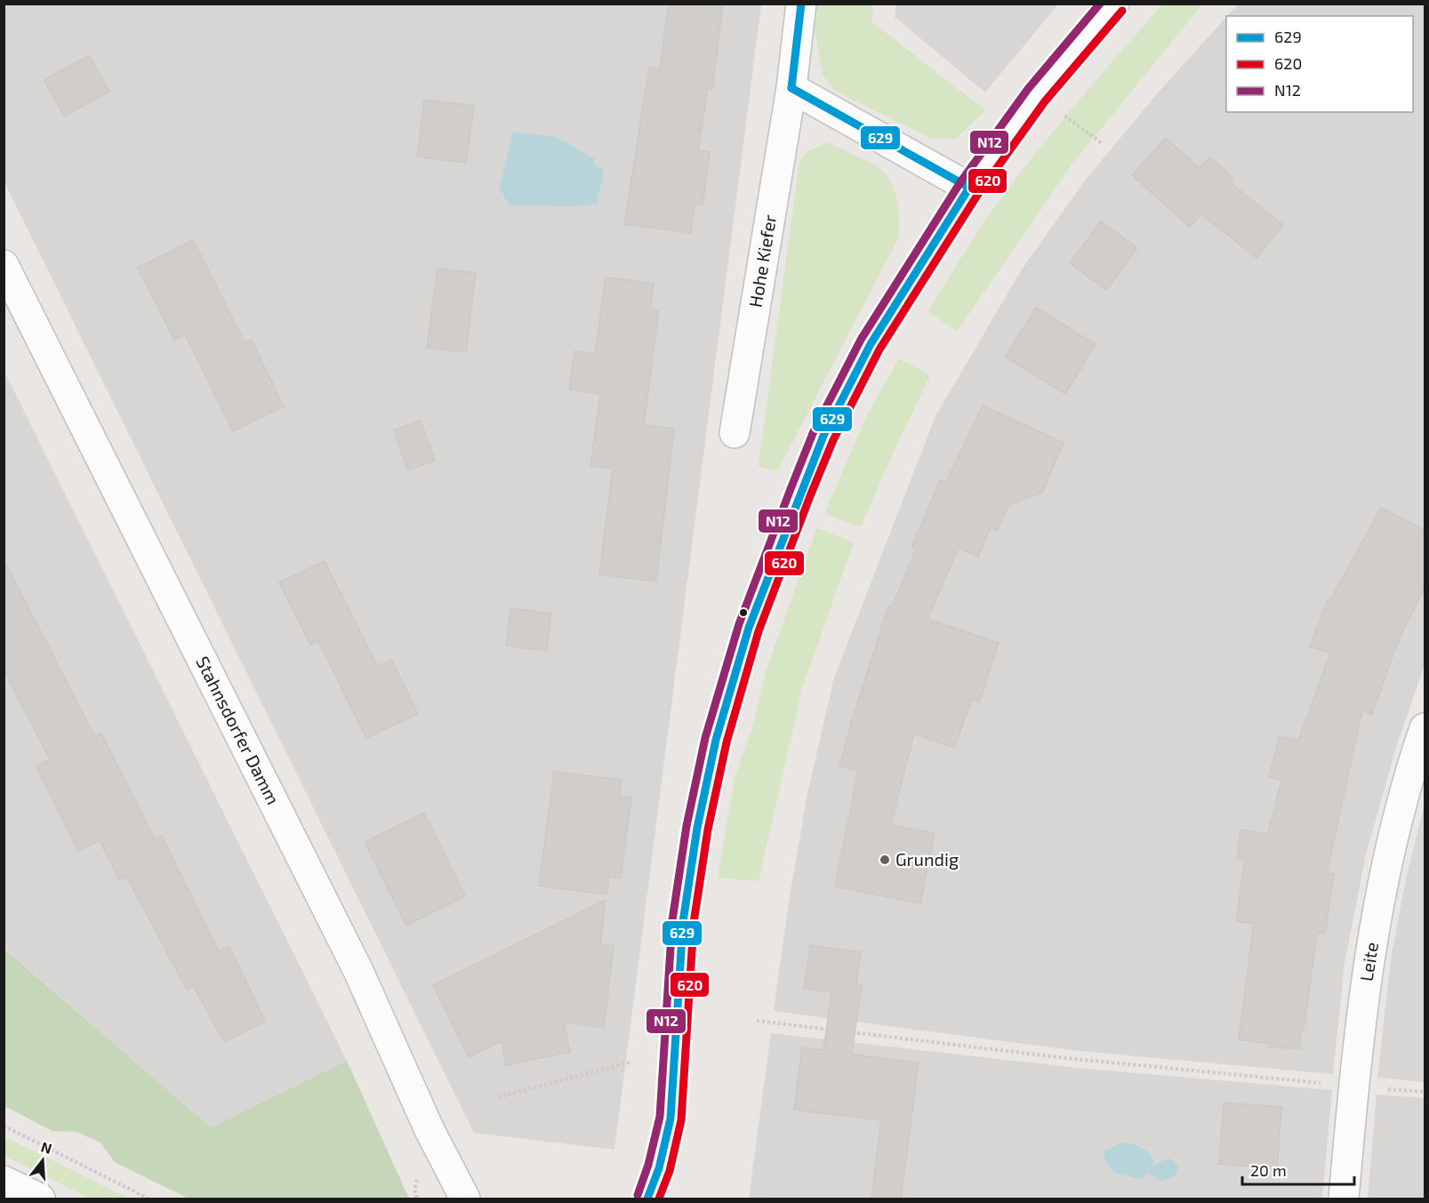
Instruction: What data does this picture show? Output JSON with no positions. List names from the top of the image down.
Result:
{
  "streets": {
    "street": ["Hohe Kiefer", "Stahnsdorfer Damm", "Leite"]
  },
  "places": ["Grundig"],
  "lines": ["transit line 629", "transit line N12", "transit line 620"],
  "legend": ["629", "620", "N12"],
  "scale_bar": "20 m",
  "north": "top"
}
